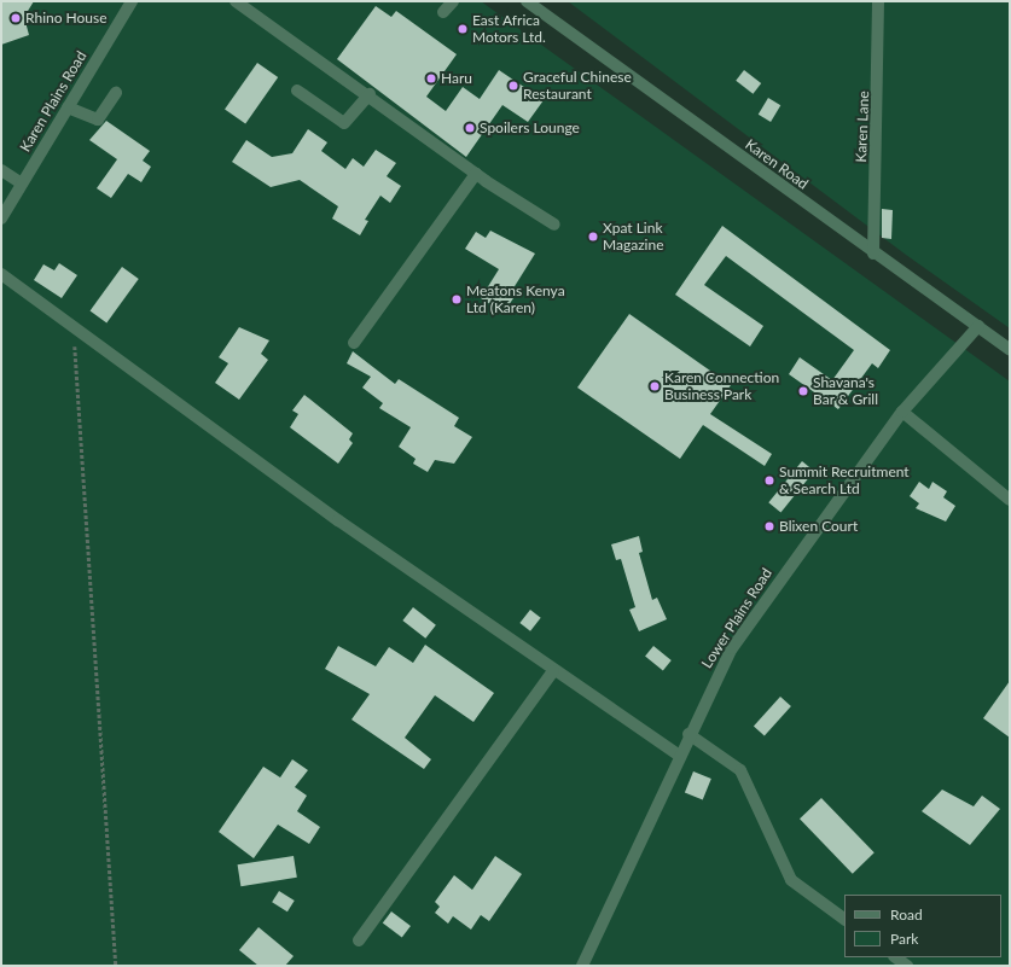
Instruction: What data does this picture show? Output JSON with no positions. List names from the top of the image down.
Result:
{
  "streets": {
    "street": [
      "Karen Plains Road",
      "Karen Lane",
      "Karen Road",
      "Lower Plains Road"
    ]
  },
  "crossings": [
    ["Karen Lane", "Karen Road"],
    ["Karen Road", "Lower Plains Road"]
  ],
  "places": [
    "Rhino House",
    "East Africa Motors Ltd.",
    "Haru",
    "Graceful Chinese Restaurant",
    "Spoilers Lounge",
    "Xpat Link Magazine",
    "Meatons Kenya Ltd (Karen)",
    "Karen Connection Business Park",
    "Shavana's Bar & Grill",
    "Summit Recruitment & Search Ltd",
    "Blixen Court"
  ],
  "legend": ["Road", "Park"]
}
